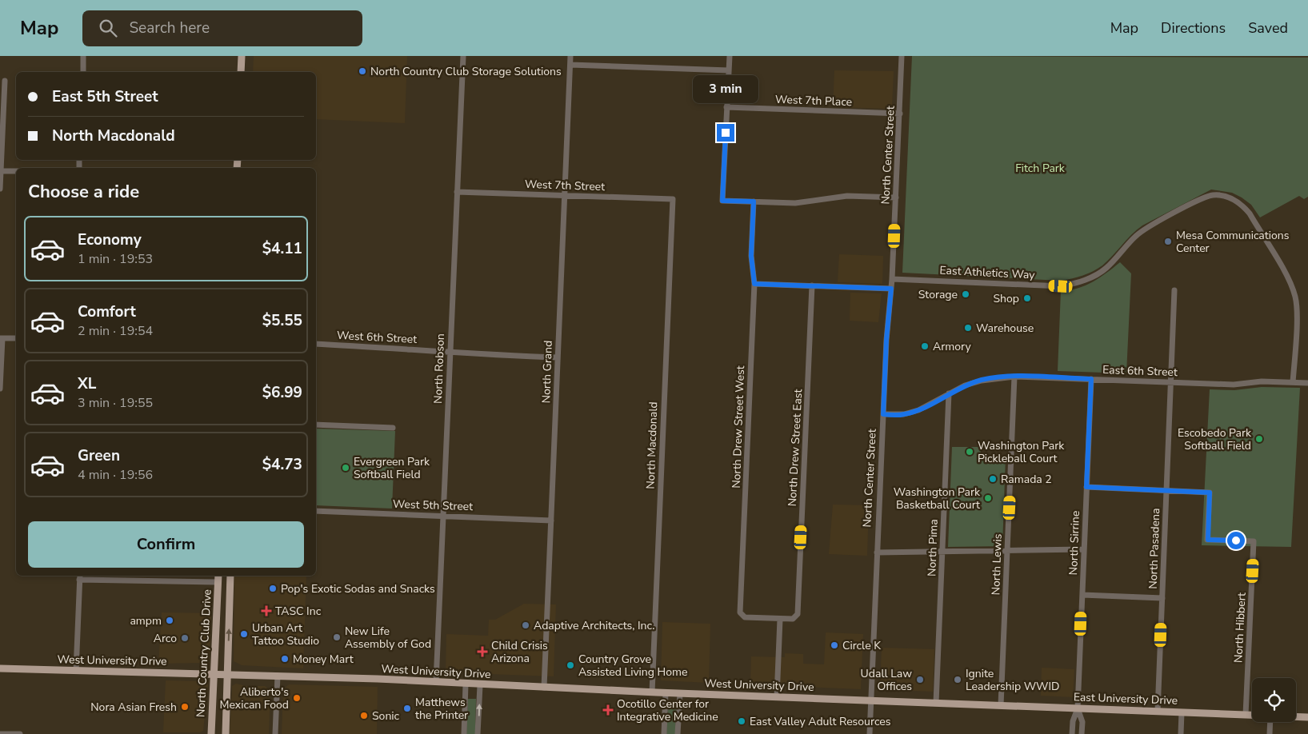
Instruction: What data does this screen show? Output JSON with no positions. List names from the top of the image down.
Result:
{
  "streets": {
    "main road": ["North Country Club Drive", "West University Drive", "East University Drive"],
    "street": [
      "West 7th Place",
      "North Center Street",
      "West 7th Street",
      "East Athletics Way",
      "West 6th Street",
      "North Robson",
      "East 6th Street",
      "North Grand",
      "North Drew Street West",
      "North Macdonald",
      "North Drew Street East",
      "West 5th Street",
      "North Sirrine",
      "North Pima",
      "North Pasadena",
      "North Lewis",
      "North Hibbert"
    ]
  },
  "crossings": [
    ["West 7th Place", "North Center Street"],
    ["North Center Street", "East Athletics Way"],
    ["North Center Street", "East 6th Street"],
    ["North Center Street", "West University Drive"],
    ["North Center Street", "East University Drive"],
    ["West 7th Street", "North Robson"],
    ["West 7th Street", "North Grand"],
    ["West 7th Street", "North Macdonald"],
    ["East Athletics Way", "East 6th Street"],
    ["West 6th Street", "North Robson"],
    ["West 6th Street", "North Grand"],
    ["North Robson", "West 5th Street"],
    ["North Robson", "West University Drive"],
    ["East 6th Street", "North Sirrine"],
    ["East 6th Street", "North Pima"],
    ["East 6th Street", "North Pasadena"],
    ["East 6th Street", "North Lewis"],
    ["North Grand", "West 5th Street"],
    ["North Grand", "West University Drive"],
    ["North Drew Street West", "North Drew Street East"],
    ["North Macdonald", "West University Drive"],
    ["North Sirrine", "East University Drive"],
    ["North Pima", "East University Drive"],
    ["North Pasadena", "North Hibbert"],
    ["North Pasadena", "East University Drive"],
    ["North Lewis", "East University Drive"],
    ["North Hibbert", "East University Drive"],
    ["North Country Club Drive", "West University Drive"],
    ["West University Drive", "East University Drive"]
  ],
  "parks": ["Fitch Park"],
  "places": {
    "other": [
      "North Country Club Storage Solutions",
      "Mesa Communications Center",
      "Storage",
      "Shop",
      "Warehouse",
      "Armory",
      "Escobedo Park Softball Field",
      "Washington Park Pickleball Court",
      "Evergreen Park Softball Field",
      "Ramada 2",
      "Washington Park Basketball Court",
      "Pop's Exotic Sodas and Snacks",
      "ampm",
      "Adaptive Architects, Inc.",
      "Urban Art Tattoo Studio",
      "New Life Assembly of God",
      "Arco",
      "Circle K",
      "Money Mart",
      "Country Grove Assisted Living Home",
      "Udall Law Offices",
      "Ignite Leadership WWID",
      "Aliberto's Mexican Food",
      "Nora Asian Fresh",
      "Matthews the Printer",
      "Sonic",
      "East Valley Adult Resources"
    ],
    "health": ["TASC Inc", "Child Crisis Arizona", "Ocotillo Center for Integrative Medicine"]
  },
  "page": {
    "header": "Map",
    "search": "Search here",
    "nav": ["Map", "Directions", "Saved"],
    "banner": ["East 5th Street", "North Macdonald"],
    "bubble": "3 min",
    "heading": "Choose a ride",
    "list": [
      {
        "name": "Economy",
        "note": "1 min · 19:53",
        "value": "$4.11"
      },
      {
        "name": "Comfort",
        "note": "2 min · 19:54",
        "value": "$5.55"
      },
      {
        "name": "XL",
        "note": "3 min · 19:55",
        "value": "$6.99"
      },
      {
        "name": "Green",
        "note": "4 min · 19:56",
        "value": "$4.73"
      }
    ],
    "buttons": "Confirm"
  }
}
